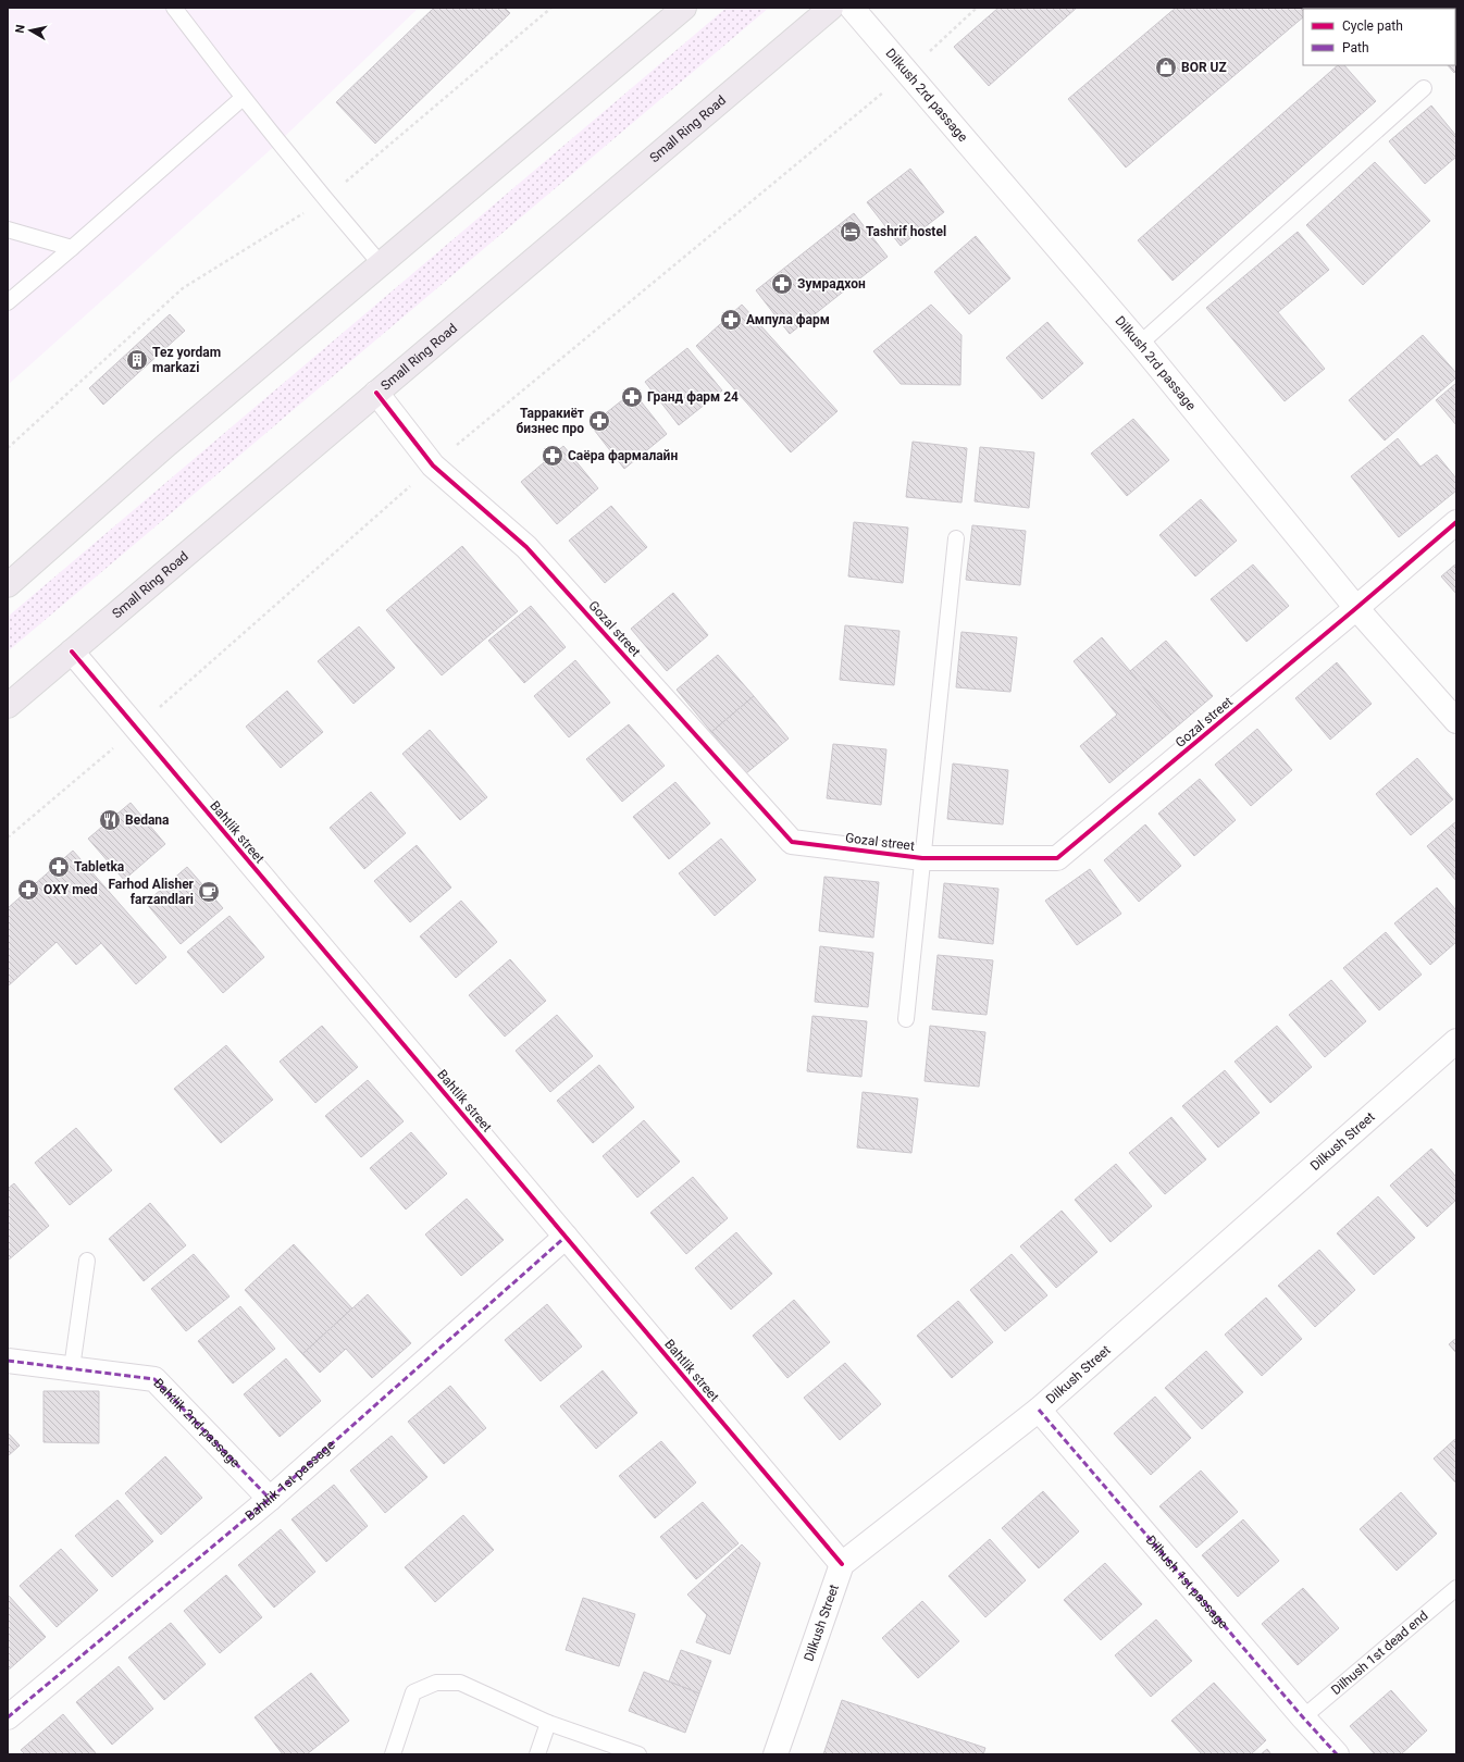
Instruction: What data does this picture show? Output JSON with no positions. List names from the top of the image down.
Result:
{
  "streets": {
    "highway": ["Small Ring Road"],
    "street": [
      "Dilkush 2rd passage",
      "Gozal street",
      "Bahtlik street",
      "Dilkush Street",
      "Bahtlik 2nd passage",
      "Bahtlik 1st passage",
      "Dilhush 1st passage"
    ],
    "lane": ["Dilhush 1st dead end"]
  },
  "crossings": [
    ["Dilkush 2rd passage", "Gozal street"],
    ["Small Ring Road", "Gozal street"],
    ["Small Ring Road", "Bahtlik street"],
    ["Bahtlik street", "Dilkush Street"],
    ["Bahtlik street", "Bahtlik 1st passage"],
    ["Dilkush Street", "Dilhush 1st passage"],
    ["Bahtlik 2nd passage", "Bahtlik 1st passage"],
    ["Dilhush 1st passage", "Dilhush 1st dead end"]
  ],
  "places": {
    "shop": ["BOR UZ"],
    "hotel": ["Tashrif hostel"],
    "pharmacy": [
      "Зумрадхон",
      "Ампула фарм",
      "Гранд фарм 24",
      "Тарракиёт бизнес про",
      "Саёра фармалайн",
      "Tabletka",
      "OXY med"
    ],
    "building": ["Tez yordam markazi"],
    "restaurant": ["Bedana"],
    "cafe": ["Farhod Alisher farzandlari"]
  },
  "legend": ["Cycle path", "Path"],
  "north": "left"
}
